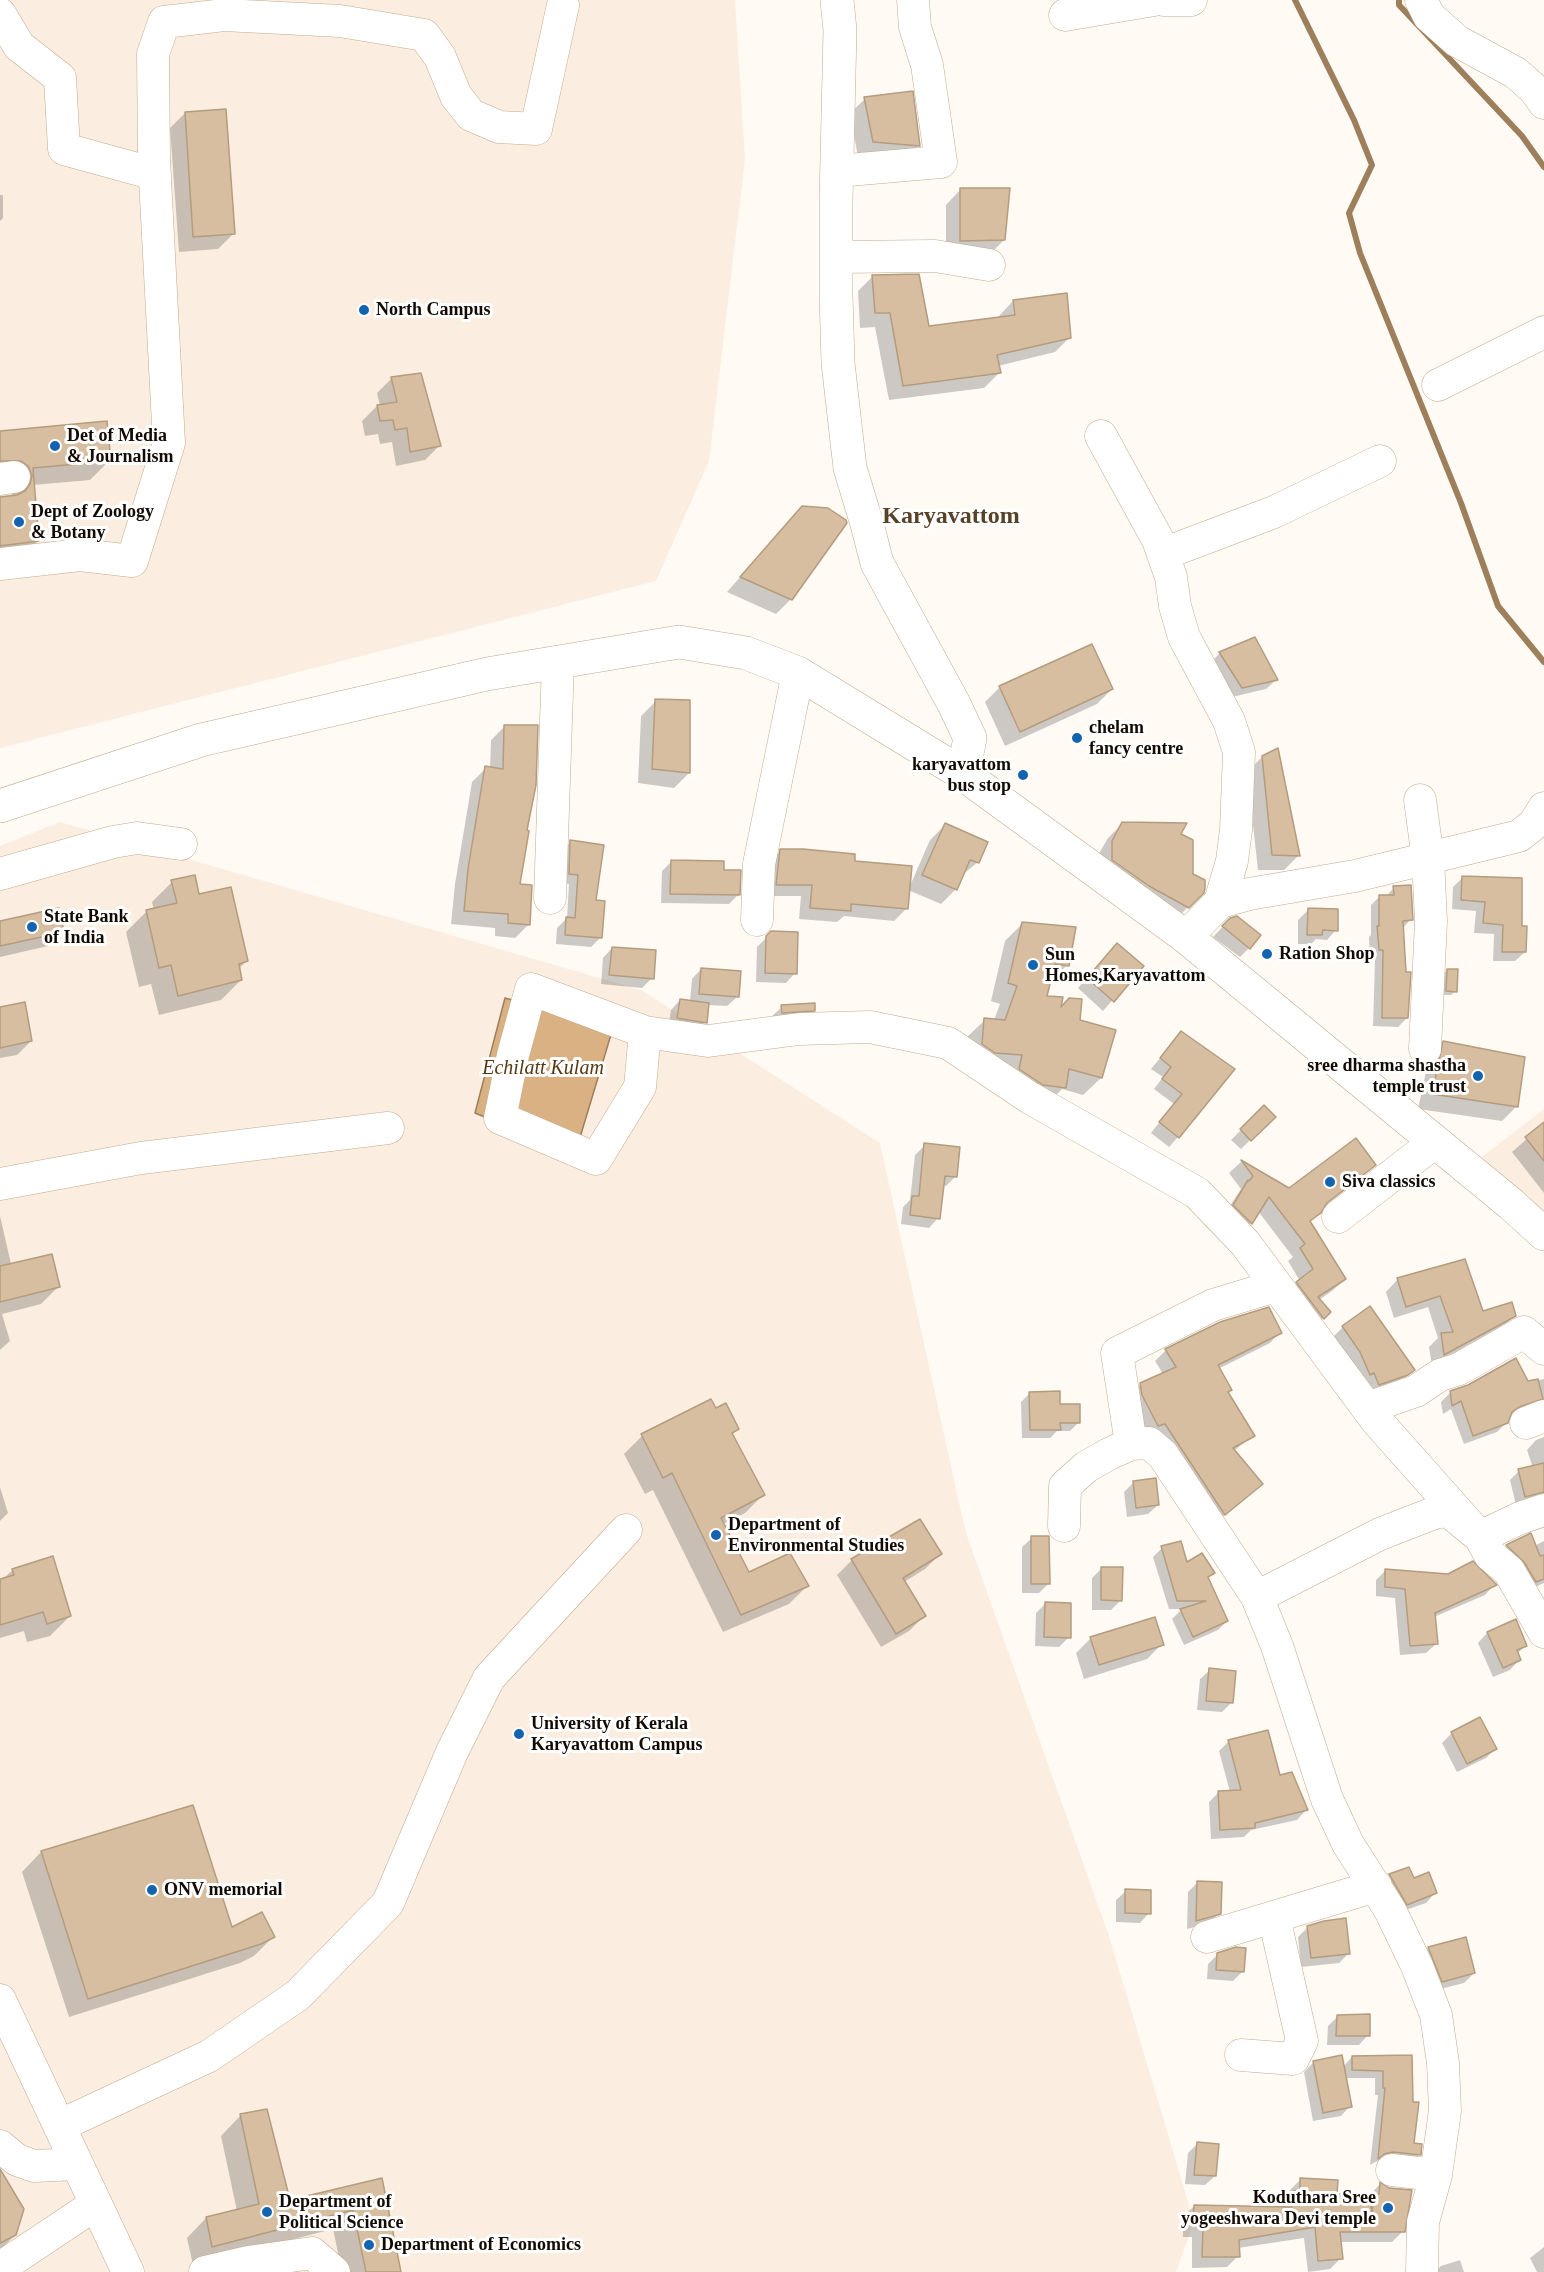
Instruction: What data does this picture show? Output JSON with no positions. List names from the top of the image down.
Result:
{
  "districts": ["Karyavattom"],
  "water": ["Echilatt Kulam"],
  "places": [
    "North Campus",
    "Det of Media & Journalism",
    "Dept of Zoology & Botany",
    "chelam fancy centre",
    "karyavattom bus stop",
    "State Bank of India",
    "Ration Shop",
    "Sun Homes,Karyavattom",
    "sree dharma shastha temple trust",
    "Siva classics",
    "Department of Environmental Studies",
    "University of Kerala Karyavattom Campus",
    "ONV memorial",
    "Koduthara Sree yogeeshwara Devi temple",
    "Department of Political Science",
    "Department of Economics"
  ]
}
